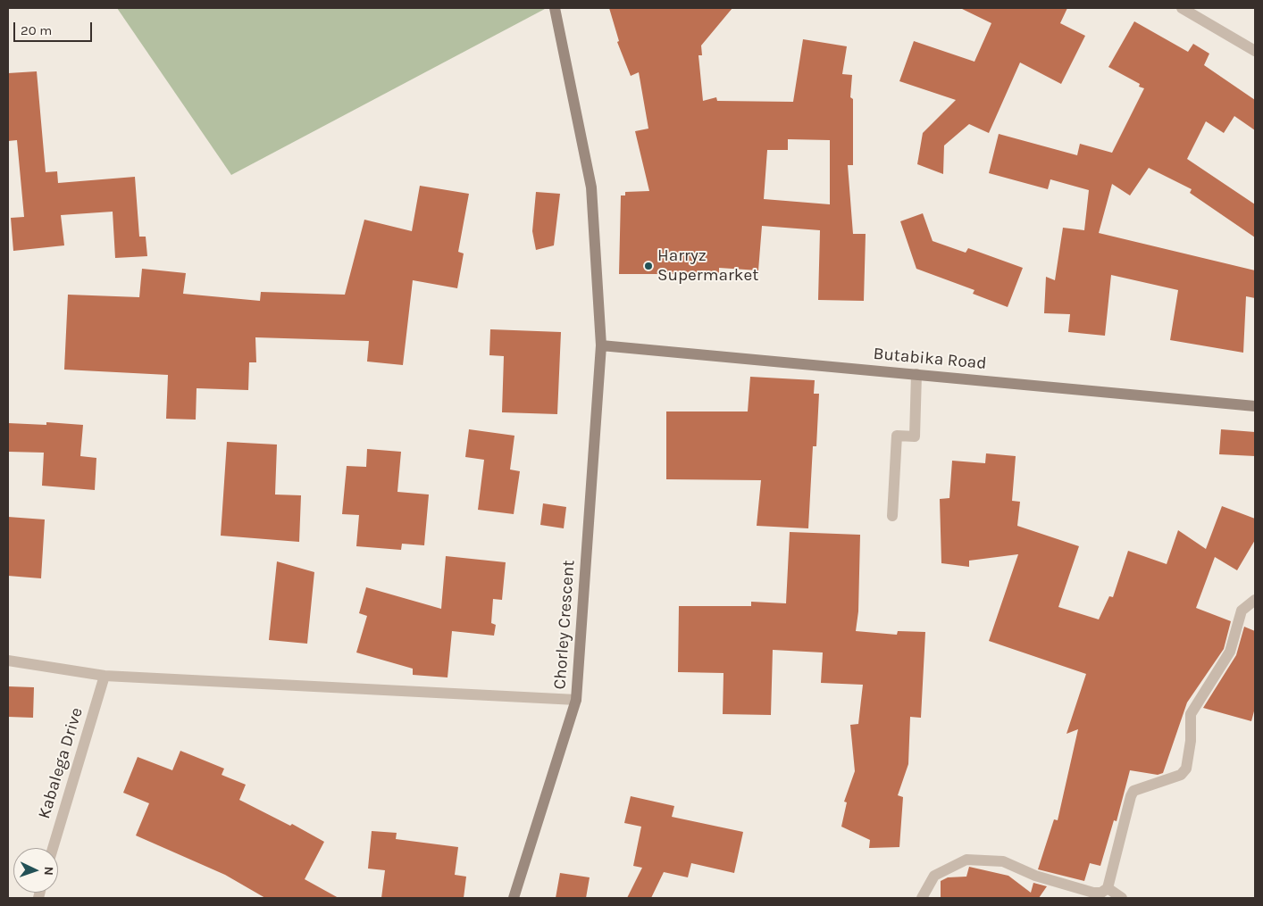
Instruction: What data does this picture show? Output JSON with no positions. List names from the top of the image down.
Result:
{
  "streets": {
    "main road": ["Butabika Road", "Chorley Crescent"],
    "street": ["Kabalega Drive"]
  },
  "crossings": [
    ["Butabika Road", "Chorley Crescent"]
  ],
  "places": ["Harryz Supermarket"],
  "scale_bar": "20 m",
  "north": "right"
}
